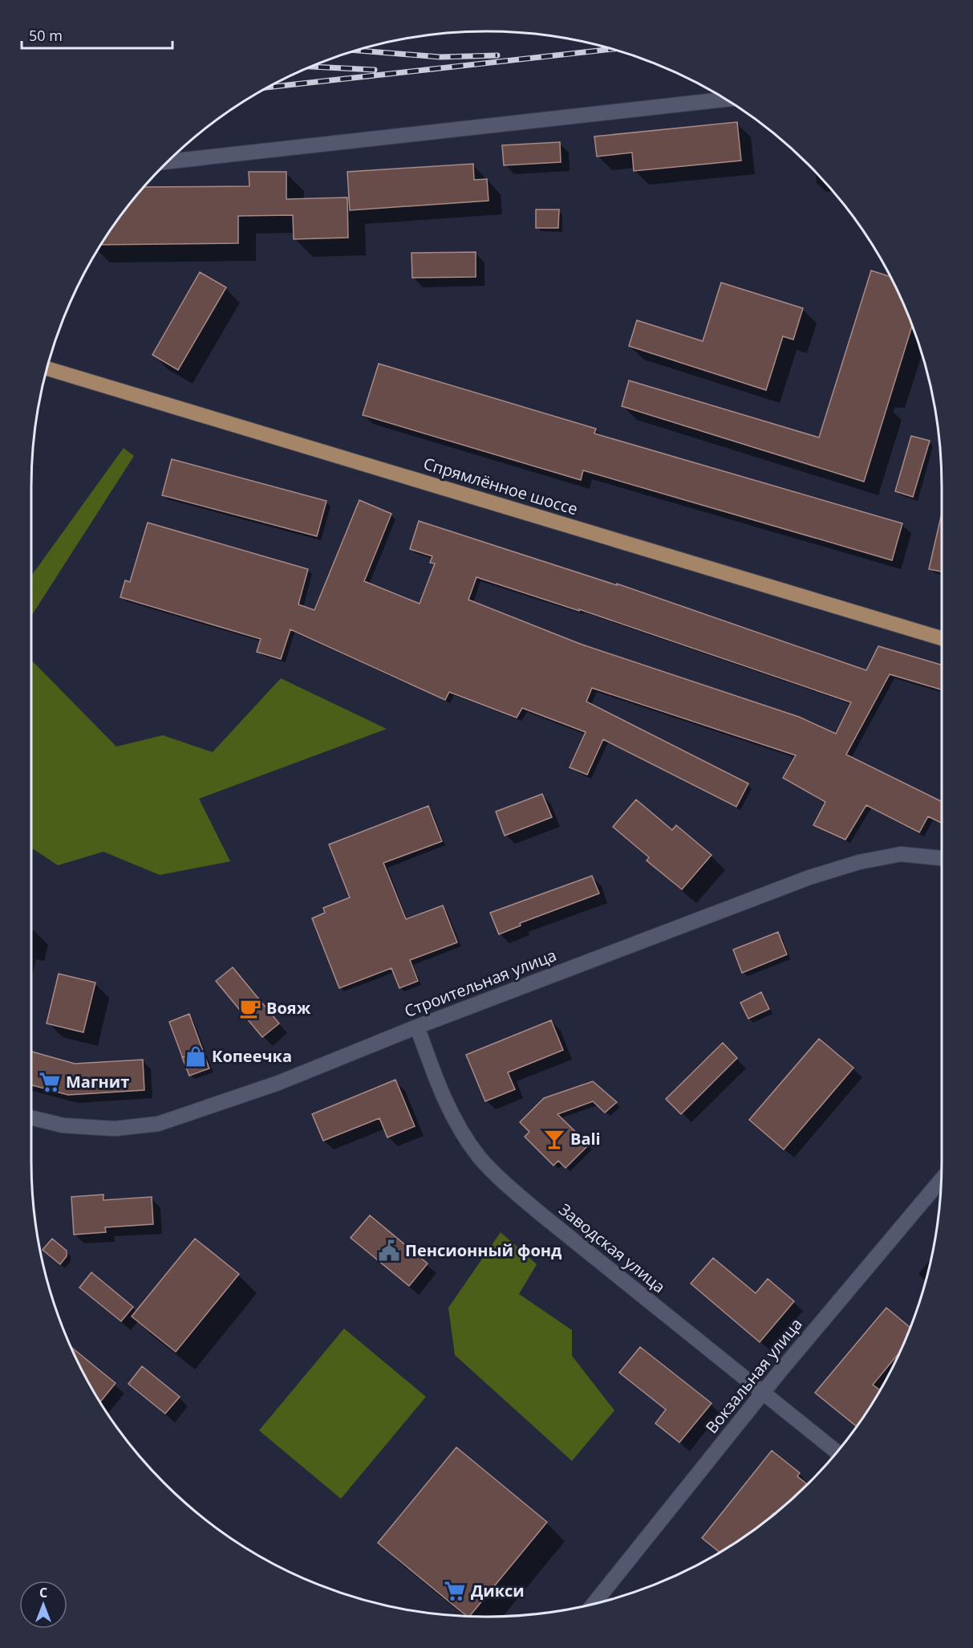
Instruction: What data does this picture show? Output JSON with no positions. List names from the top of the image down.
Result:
{
  "streets": {
    "main road": ["Спрямлённое шоссе"],
    "street": ["Строительная улица", "Заводская улица", "Вокзальная улица"]
  },
  "crossings": [
    ["Строительная улица", "Заводская улица"],
    ["Заводская улица", "Вокзальная улица"]
  ],
  "places": {
    "cafe": ["Вояж"],
    "shop": ["Копеечка"],
    "supermarket": ["Магнит", "Дикси"],
    "bar": ["Bali"],
    "public building": ["Пенсионный фонд"]
  },
  "scale_bar": "50 m",
  "north": "top"
}
